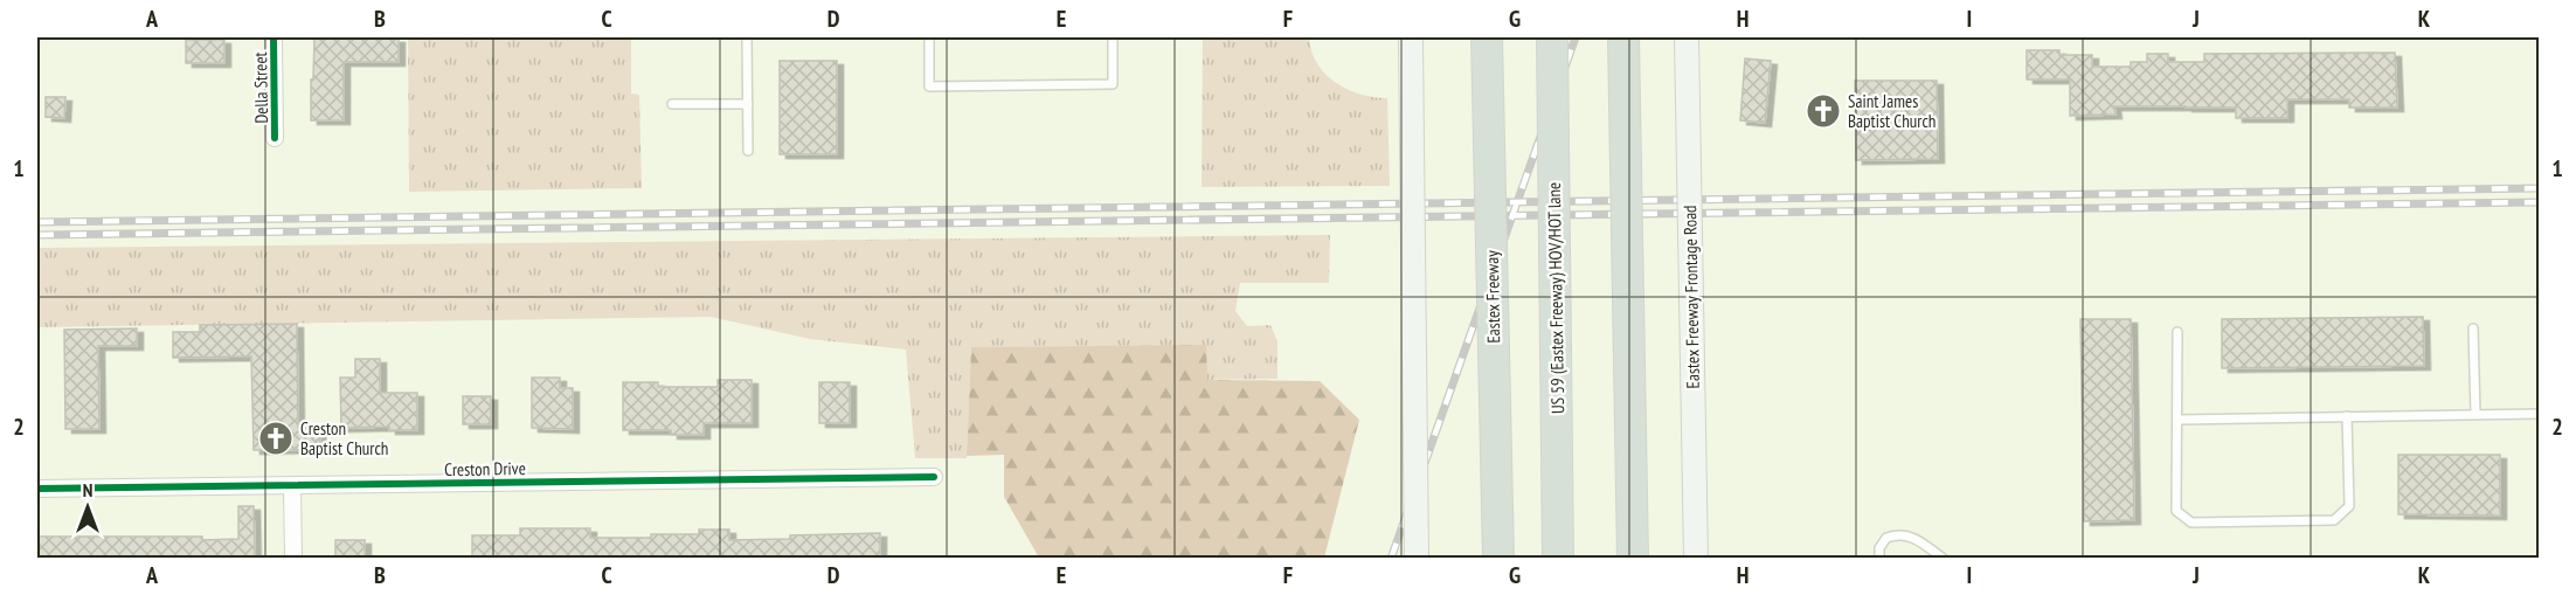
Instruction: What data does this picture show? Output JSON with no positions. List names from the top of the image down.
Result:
{
  "streets": {
    "highway": ["Eastex Freeway", "US 59 (Eastex Freeway) HOV/HOT lane"],
    "main road": ["Eastex Freeway Frontage Road"],
    "street": ["Della Street", "Creston Drive"]
  },
  "places": {
    "church": ["Saint James Baptist Church", "Creston Baptist Church"]
  },
  "north": "top",
  "grid": {
    "columns": [
      "A",
      "B",
      "C",
      "D",
      "E",
      "F",
      "G",
      "H",
      "I",
      "J",
      "K"
    ],
    "rows": ["1", "2"]
  }
}
